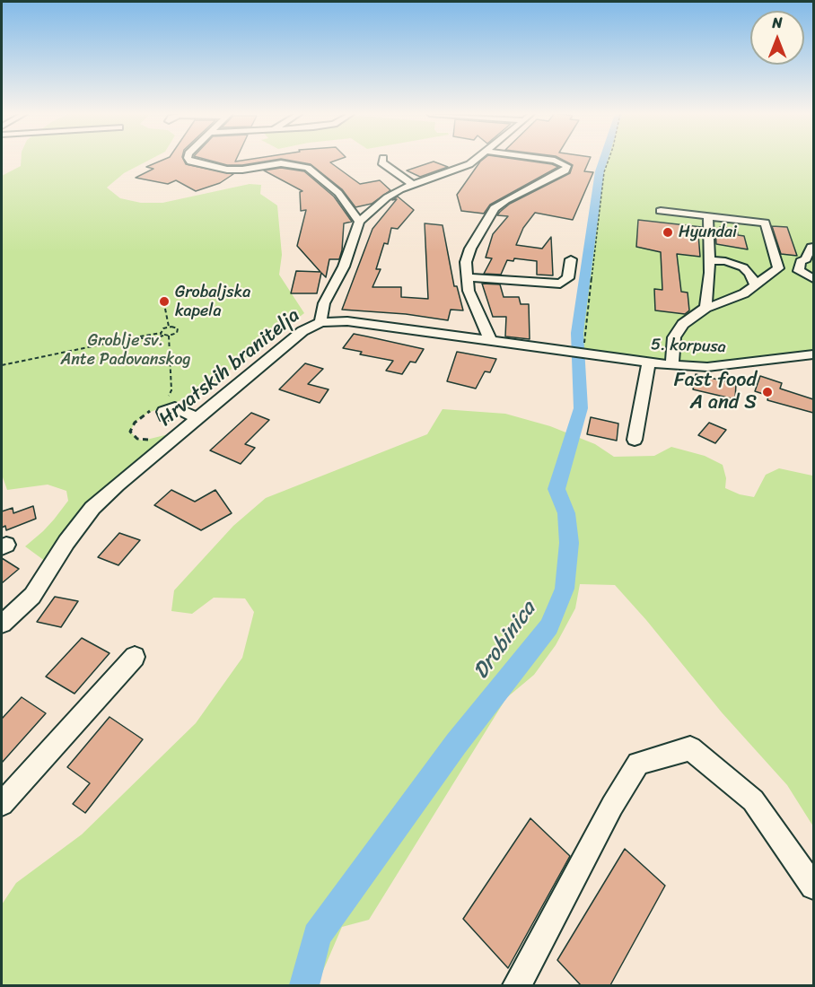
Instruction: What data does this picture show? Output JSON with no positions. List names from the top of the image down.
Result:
{
  "streets": {
    "street": ["5. korpusa", "Hrvatskih branitelja"]
  },
  "crossings": [
    ["5. korpusa", "Hrvatskih branitelja"]
  ],
  "water": ["Drobinica"],
  "parks": ["Groblje sv. Ante Padovanskog"],
  "places": ["Hyundai", "Grobaljska kapela", "Fast food A and S"],
  "north": "top"
}
